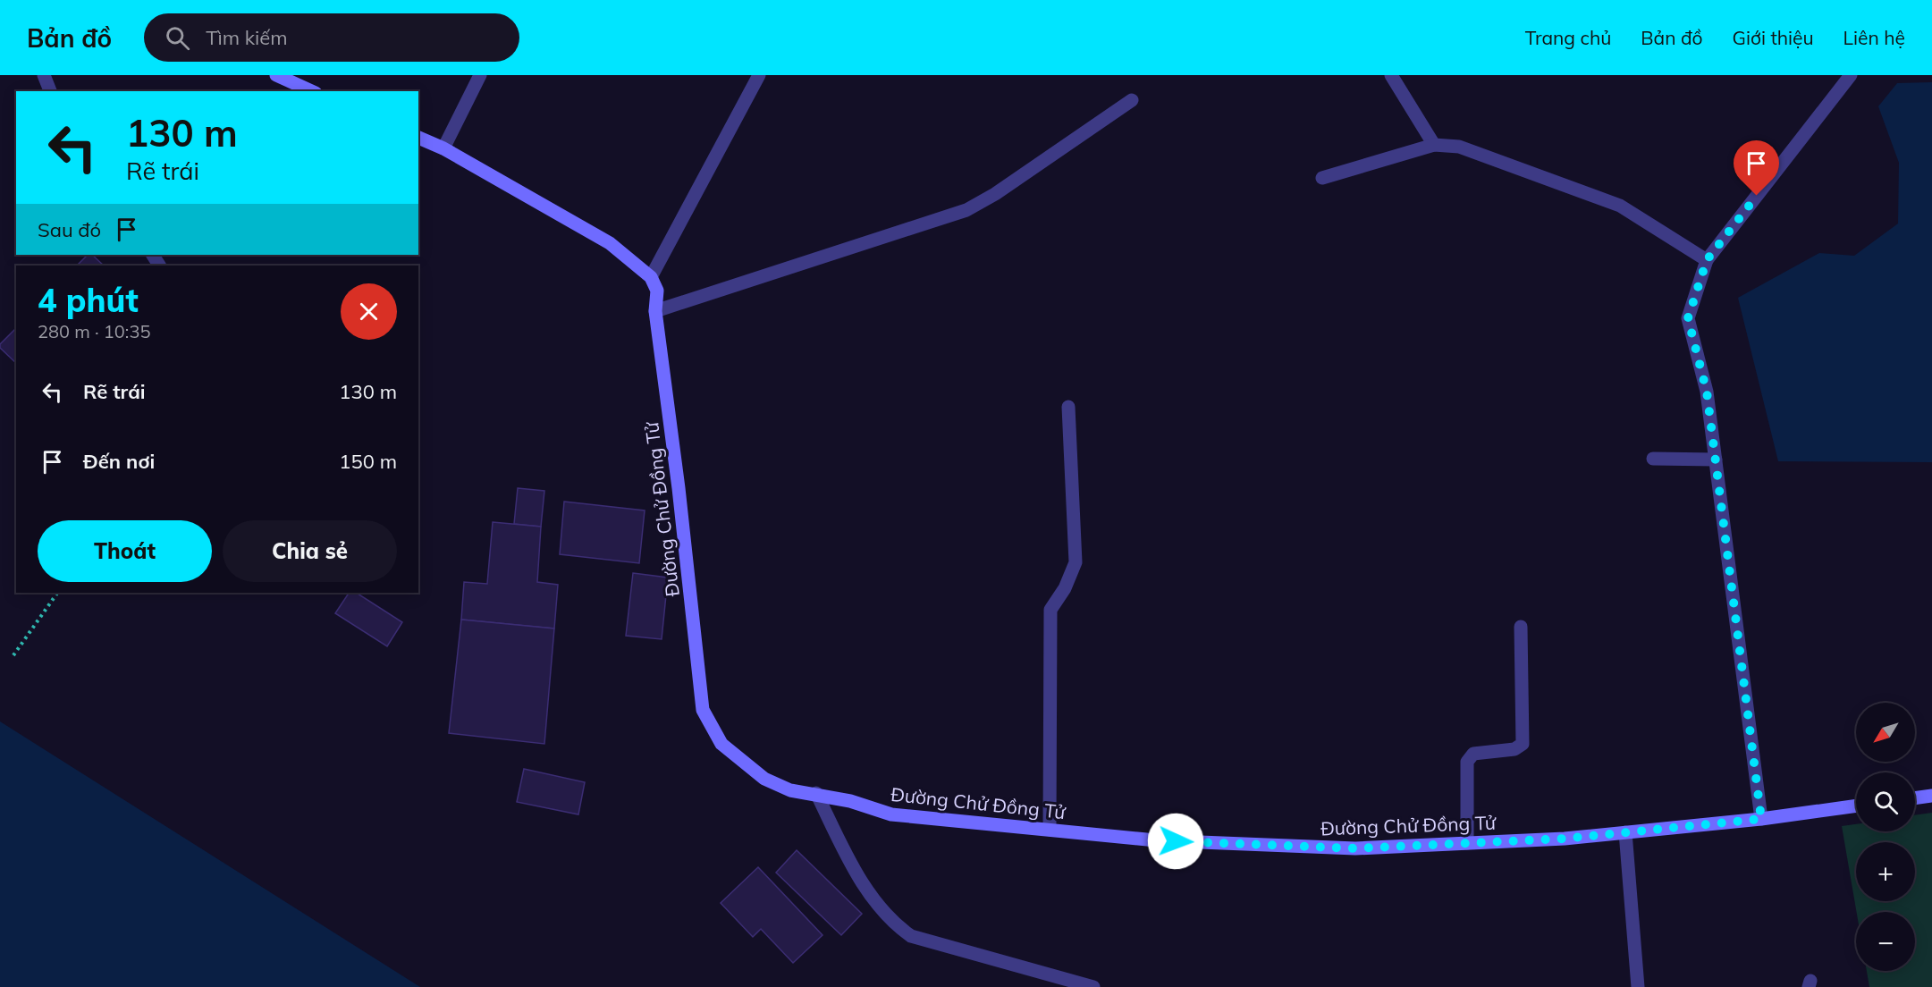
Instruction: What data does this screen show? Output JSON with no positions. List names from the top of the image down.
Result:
{
  "streets": {
    "street": ["Đường Chử Đồng Tử"]
  },
  "north": "bottom left",
  "page": {
    "header": "Bản đồ",
    "search": "Tìm kiếm",
    "nav": [
      "Trang chủ",
      "Bản đồ",
      "Giới thiệu",
      "Liên hệ"
    ],
    "turn": ["130 m", "Rẽ trái"],
    "then": "Sau đó",
    "heading": ["4 phút", "280 m · 10:35"],
    "list": [
      {
        "name": "Rẽ trái",
        "value": "130 m"
      },
      {
        "name": "Đến nơi",
        "value": "150 m"
      }
    ],
    "buttons": ["Thoát", "Chia sẻ"],
    "map_buttons": ["+", "−"]
  }
}
